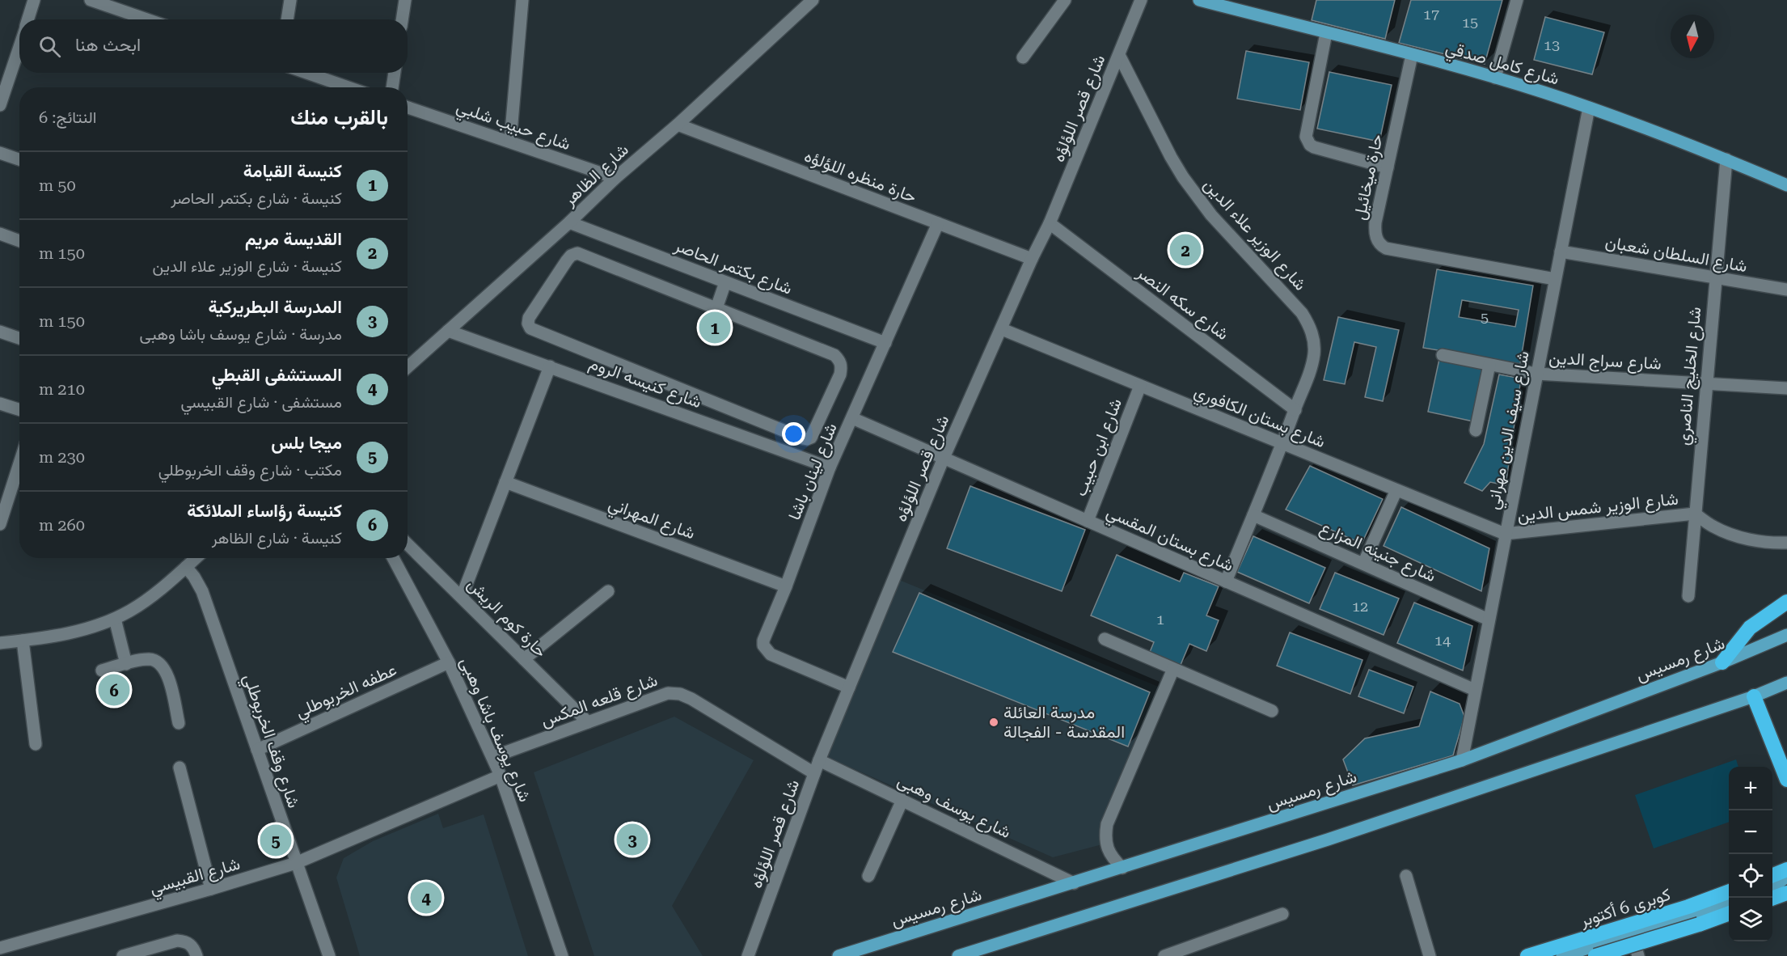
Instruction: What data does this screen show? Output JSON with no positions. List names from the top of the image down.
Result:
{
  "streets": {
    "highway": ["كوبرى 6 أكتوبر"],
    "main road": ["شارع كامل صدقي", "شارع رمسيس"],
    "street": [
      "شارع قصر اللؤلؤه",
      "شارع حبيب شلبي",
      "شارع الظاهر",
      "حارة منظره اللؤلؤه",
      "حارة ميخائيل",
      "شارع الوزير علاء الدين",
      "شارع السلطان شعبان",
      "شارع بكتمر الحاصر",
      "شارع سكه النصر",
      "شارع سراج الدين",
      "شارع الخليج الناصري",
      "شارع كنيسه الروم",
      "شارع بستان الكافوري",
      "شارع سيف الدين مهراني",
      "شارع ابن حبيب",
      "شارع لينان باشا",
      "شارع الوزير شمس الدين",
      "شارع المهراني",
      "شارع بستان المقسي",
      "شارع جنينه المزارع",
      "حارة كوم الريش",
      "عطفه الخربوطلي",
      "شارع قلعه المكس",
      "شارع يوسف باشا وهبى",
      "شارع وقف الخربوطلي",
      "شارع يوسف وهبى",
      "شارع القبيسي"
    ]
  },
  "crossings": [
    ["شارع كامل صدقي", "حارة ميخائيل"],
    ["شارع كامل صدقي", "شارع الخليج الناصري"],
    ["شارع كامل صدقي", "شارع سيف الدين مهراني"],
    ["شارع قصر اللؤلؤه", "حارة منظره اللؤلؤه"],
    ["شارع قصر اللؤلؤه", "شارع الوزير علاء الدين"],
    ["شارع قصر اللؤلؤه", "شارع سكه النصر"],
    ["شارع قصر اللؤلؤه", "شارع بستان الكافوري"],
    ["شارع قصر اللؤلؤه", "شارع لينان باشا"],
    ["شارع قصر اللؤلؤه", "شارع بستان المقسي"],
    ["شارع قصر اللؤلؤه", "شارع قلعه المكس"],
    ["شارع قصر اللؤلؤه", "شارع يوسف وهبى"],
    ["شارع حبيب شلبي", "شارع الظاهر"],
    ["شارع الظاهر", "حارة منظره اللؤلؤه"],
    ["شارع الظاهر", "شارع بكتمر الحاصر"],
    ["شارع الظاهر", "شارع كنيسه الروم"],
    ["حارة منظره اللؤلؤه", "شارع لينان باشا"],
    ["حارة ميخائيل", "شارع سيف الدين مهراني"],
    ["شارع الوزير علاء الدين", "شارع سكه النصر"],
    ["شارع الوزير علاء الدين", "شارع بستان الكافوري"],
    ["شارع الوزير علاء الدين", "شارع بستان المقسي"],
    ["شارع الوزير علاء الدين", "شارع جنينه المزارع"],
    ["شارع السلطان شعبان", "شارع الخليج الناصري"],
    ["شارع السلطان شعبان", "شارع سيف الدين مهراني"],
    ["شارع بكتمر الحاصر", "شارع لينان باشا"],
    ["شارع سراج الدين", "شارع الخليج الناصري"],
    ["شارع سراج الدين", "شارع سيف الدين مهراني"],
    ["شارع الخليج الناصري", "شارع الوزير شمس الدين"],
    ["شارع كنيسه الروم", "شارع لينان باشا"],
    ["شارع بستان الكافوري", "شارع سيف الدين مهراني"],
    ["شارع بستان الكافوري", "شارع ابن حبيب"],
    ["شارع بستان الكافوري", "شارع الوزير شمس الدين"],
    ["شارع سيف الدين مهراني", "شارع الوزير شمس الدين"],
    ["شارع سيف الدين مهراني", "شارع بستان المقسي"],
    ["شارع سيف الدين مهراني", "شارع جنينه المزارع"],
    ["شارع سيف الدين مهراني", "شارع رمسيس"],
    ["شارع ابن حبيب", "شارع بستان المقسي"],
    ["شارع لينان باشا", "شارع المهراني"],
    ["شارع لينان باشا", "شارع بستان المقسي"],
    ["حارة كوم الريش", "شارع قلعه المكس"],
    ["شارع رمسيس", "شارع يوسف وهبى"],
    ["عطفه الخربوطلي", "شارع يوسف باشا وهبى"],
    ["عطفه الخربوطلي", "شارع وقف الخربوطلي"],
    ["شارع قلعه المكس", "شارع يوسف باشا وهبى"],
    ["شارع يوسف باشا وهبى", "شارع القبيسي"],
    ["شارع وقف الخربوطلي", "شارع القبيسي"]
  ],
  "places": ["مدرسة العائلة المقدسة - الفجالة"],
  "house_numbers": [
    "17",
    "15",
    "13",
    "5",
    "12",
    "1",
    "14"
  ],
  "north": "bottom",
  "page": {
    "search": "ابحث هنا",
    "heading": ["بالقرب منك", "النتائج: 6"],
    "list": [
      {
        "mark": "1",
        "name": "كنيسة القيامة",
        "note": "كنيسة · شارع بكتمر الحاصر",
        "value": "50 m"
      },
      {
        "mark": "2",
        "name": "القديسة مريم",
        "note": "كنيسة · شارع الوزير علاء الدين",
        "value": "150 m"
      },
      {
        "mark": "3",
        "name": "المدرسة البطريركية",
        "note": "مدرسة · شارع يوسف باشا وهبى",
        "value": "150 m"
      },
      {
        "mark": "4",
        "name": "المستشفى القبطي",
        "note": "مستشفى · شارع القبيسي",
        "value": "210 m"
      },
      {
        "mark": "5",
        "name": "ميجا بلس",
        "note": "مكتب · شارع وقف الخربوطلي",
        "value": "230 m"
      },
      {
        "mark": "6",
        "name": "كنيسة رؤاساء الملائكة",
        "note": "كنيسة · شارع الظاهر",
        "value": "260 m"
      }
    ],
    "pins": [
      "2",
      "1",
      "6",
      "3",
      "5",
      "4"
    ],
    "map_buttons": ["+", "−"]
  }
}
